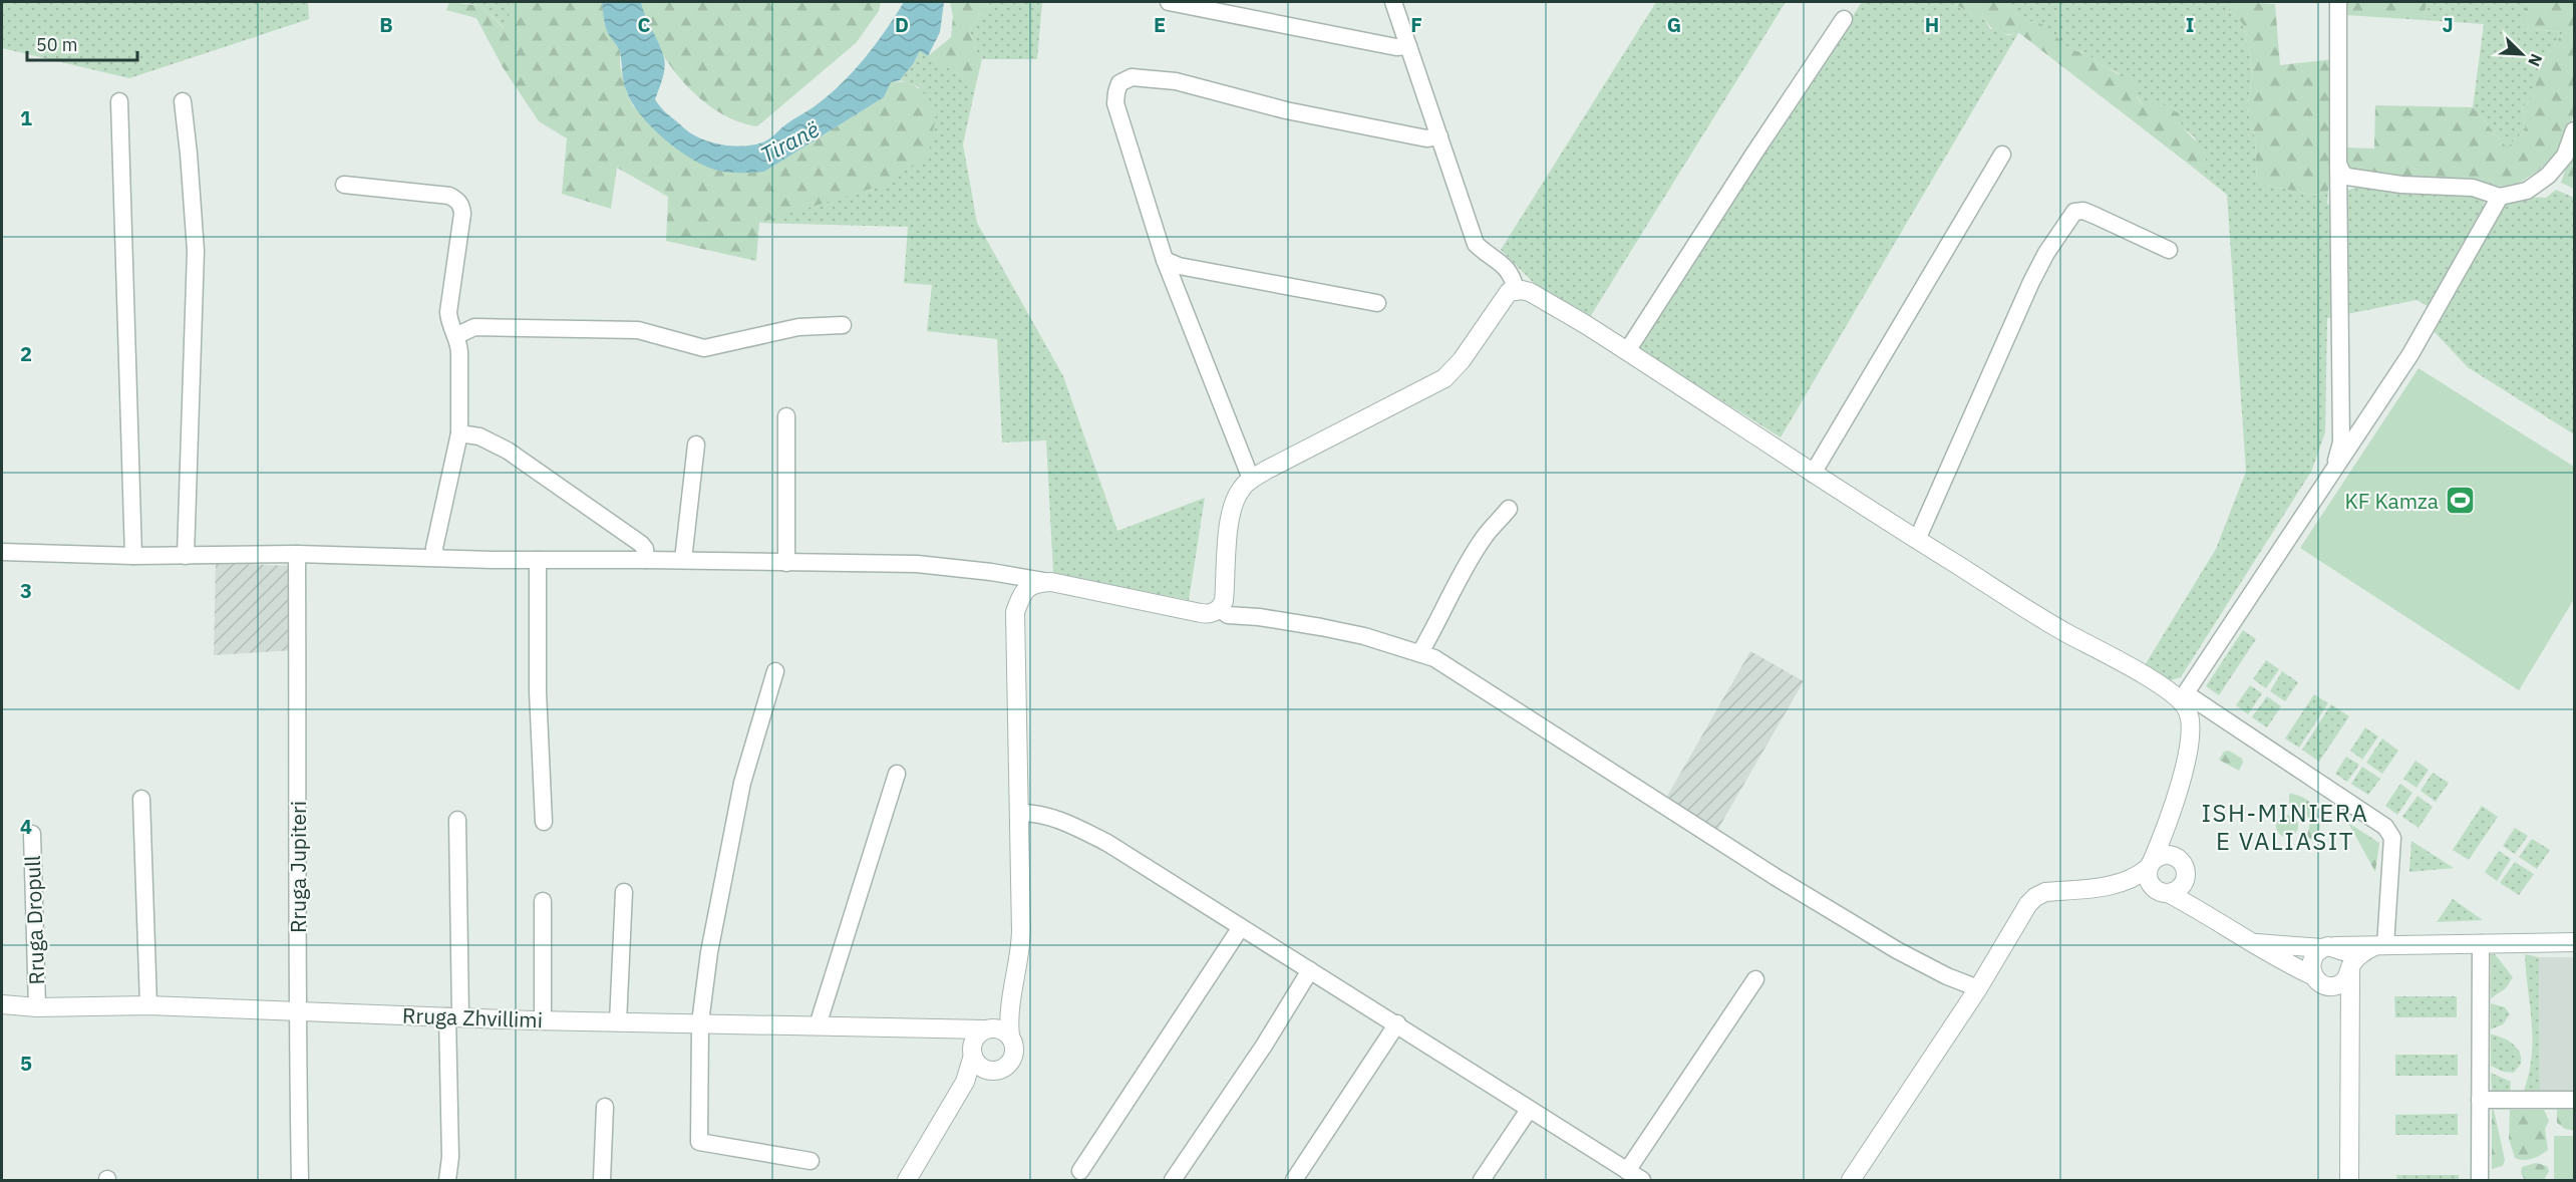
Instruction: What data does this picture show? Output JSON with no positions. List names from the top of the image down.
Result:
{
  "streets": {
    "street": ["Rruga Jupiteri", "Rruga Dropull", "Rruga Zhvillimi"]
  },
  "crossings": [
    ["Rruga Jupiteri", "Rruga Zhvillimi"],
    ["Rruga Dropull", "Rruga Zhvillimi"]
  ],
  "districts": ["ISH-MINIERA E VALIASIT"],
  "water": ["Tiranë"],
  "places": {
    "sports": ["KF Kamza"]
  },
  "scale_bar": "50 m",
  "north": "bottom right",
  "grid": {
    "columns": [
      "B",
      "C",
      "D",
      "E",
      "F",
      "G",
      "H",
      "I",
      "J"
    ],
    "rows": [
      "1",
      "2",
      "3",
      "4",
      "5"
    ]
  }
}
